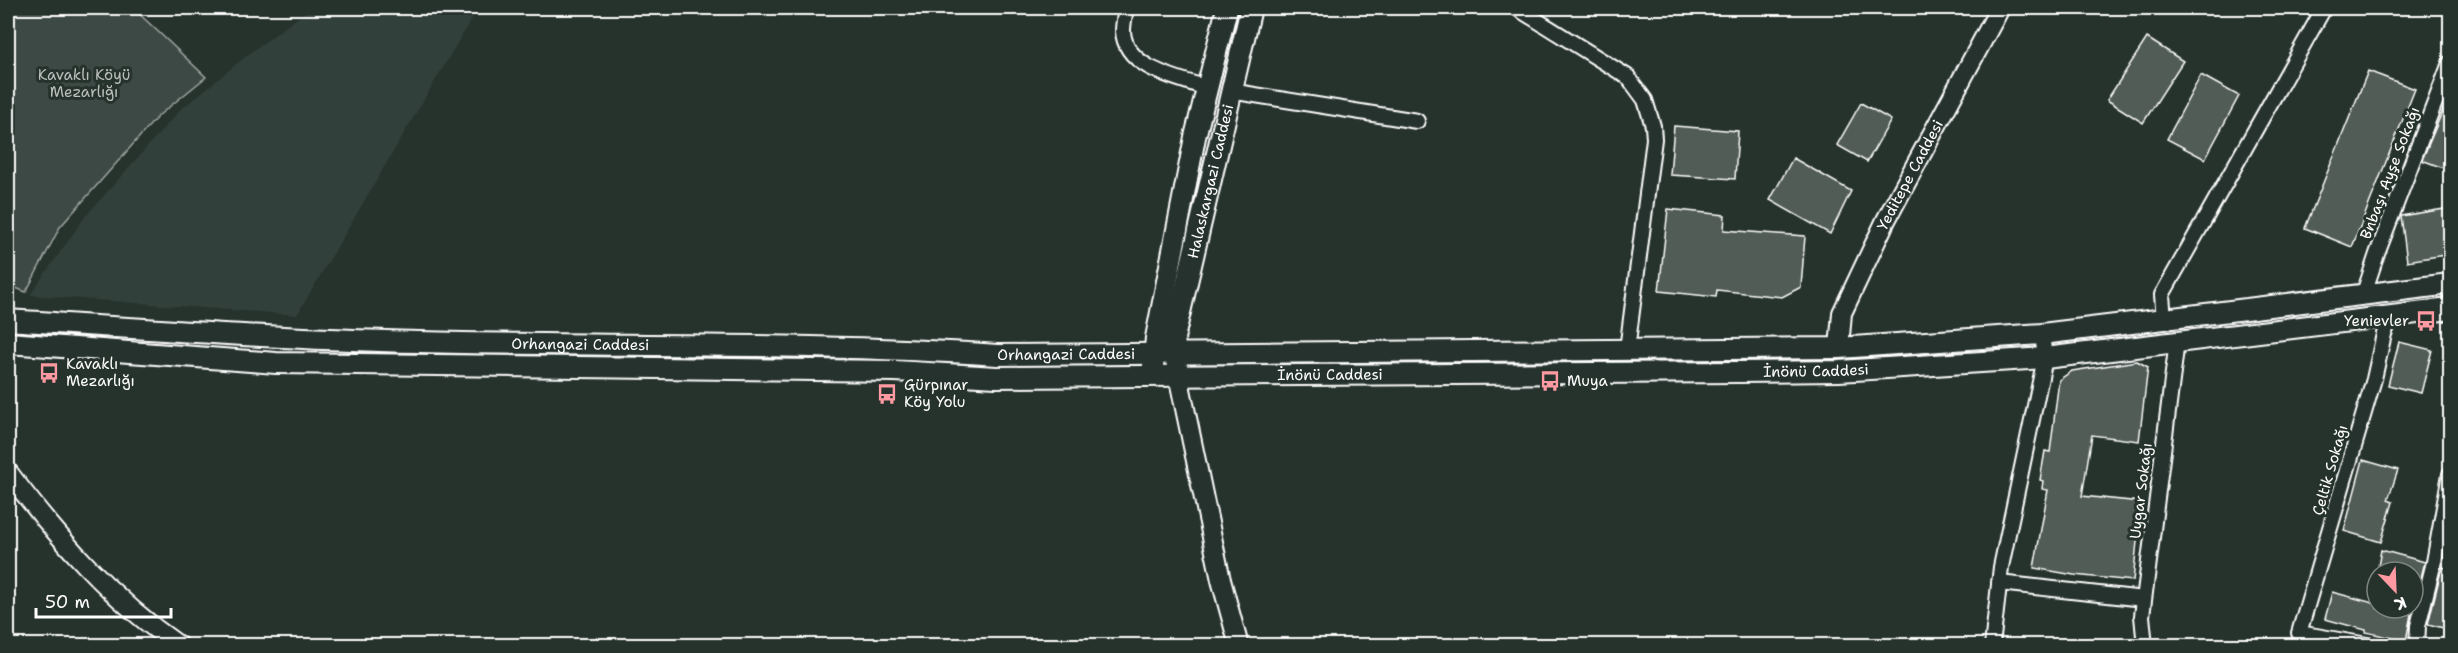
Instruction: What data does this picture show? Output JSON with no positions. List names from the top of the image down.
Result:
{
  "streets": {
    "main road": ["Halaskargazi Caddesi", "Orhangazi Caddesi", "İnönü Caddesi"],
    "street": [
      "Bnbaşı Ayşe Sokağı",
      "Yeditepe Caddesi",
      "Çeltik Sokağı",
      "Uygar Sokağı"
    ]
  },
  "crossings": [
    ["Bnbaşı Ayşe Sokağı", "Orhangazi Caddesi"],
    ["Yeditepe Caddesi", "Orhangazi Caddesi"],
    ["Halaskargazi Caddesi", "Orhangazi Caddesi"],
    ["Halaskargazi Caddesi", "İnönü Caddesi"],
    ["Orhangazi Caddesi", "İnönü Caddesi"],
    ["İnönü Caddesi", "Çeltik Sokağı"],
    ["İnönü Caddesi", "Uygar Sokağı"]
  ],
  "parks": ["Kavaklı Köyü Mezarlığı"],
  "places": {
    "bus stop": [
      "Yenievler",
      "Kavaklı Mezarlığı",
      "Muya",
      "Gürpınar Köy Yolu"
    ]
  },
  "scale_bar": "50 m",
  "north": "bottom right"
}
